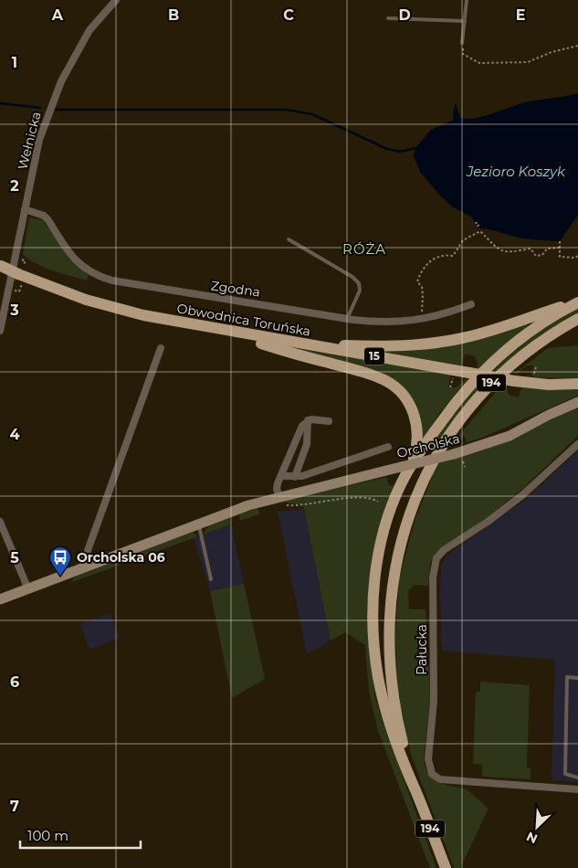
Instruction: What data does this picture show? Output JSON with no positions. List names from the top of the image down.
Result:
{
  "streets": {
    "main road": ["Obwodnica Toruńska", "15", "194"],
    "street": [
      "Wełnicka",
      "Zgodna",
      "Orcholska",
      "Pałucka"
    ]
  },
  "crossings": [
    ["Wełnicka", "Zgodna"],
    ["Obwodnica Toruńska", "15"],
    ["15", "194"],
    ["194", "Orcholska"]
  ],
  "districts": ["RÓŻA"],
  "water": ["Jezioro Koszyk"],
  "places": {
    "bus stop": ["Orcholska 06"]
  },
  "scale_bar": "100 m",
  "north": "bottom left",
  "grid": {
    "columns": [
      "A",
      "B",
      "C",
      "D",
      "E"
    ],
    "rows": [
      "1",
      "2",
      "3",
      "4",
      "5",
      "6",
      "7"
    ]
  }
}
